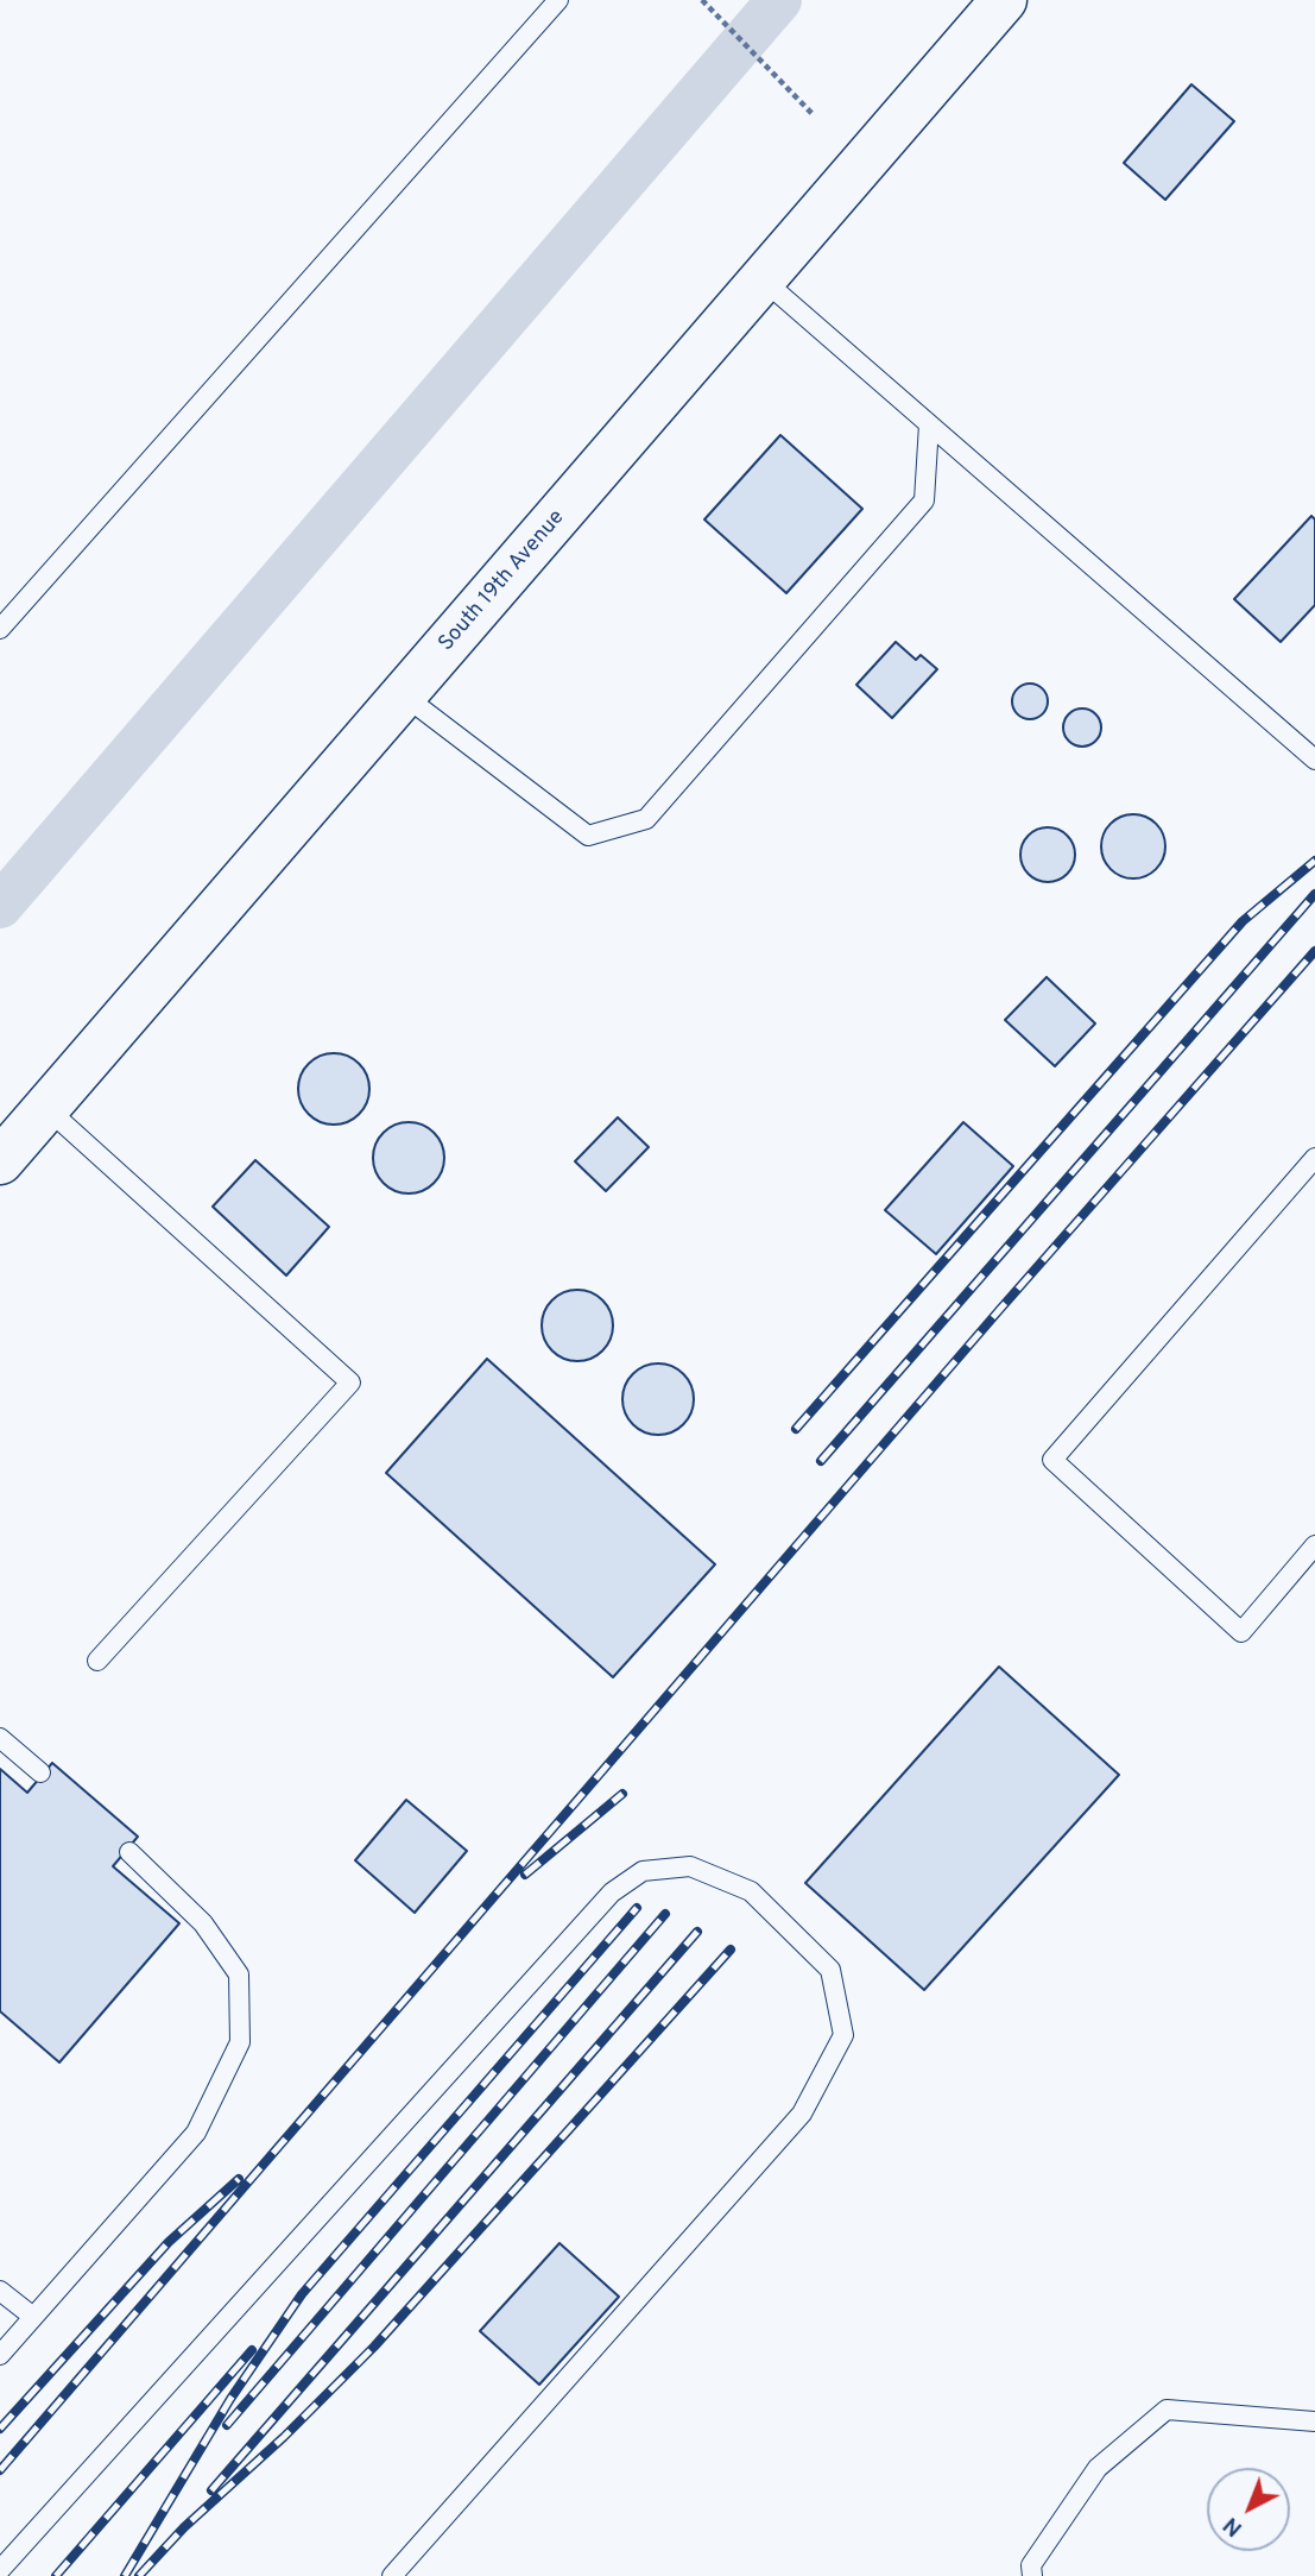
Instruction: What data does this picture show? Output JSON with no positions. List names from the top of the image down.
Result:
{
  "streets": {
    "main road": ["South 19th Avenue"]
  },
  "north": "bottom left"
}
